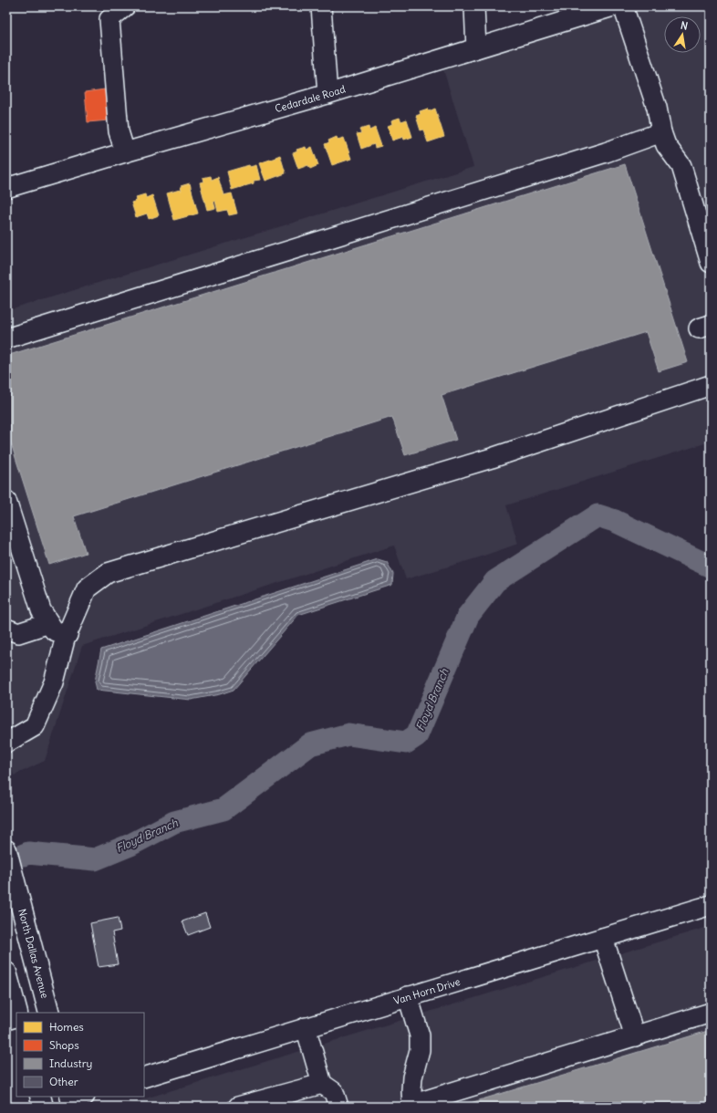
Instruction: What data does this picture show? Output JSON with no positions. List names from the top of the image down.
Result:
{
  "streets": {
    "main road": ["North Dallas Avenue"],
    "street": ["Cedardale Road", "Van Horn Drive"]
  },
  "water": ["Floyd Branch"],
  "legend": [
    "Homes",
    "Shops",
    "Industry",
    "Other"
  ],
  "north": "top"
}
